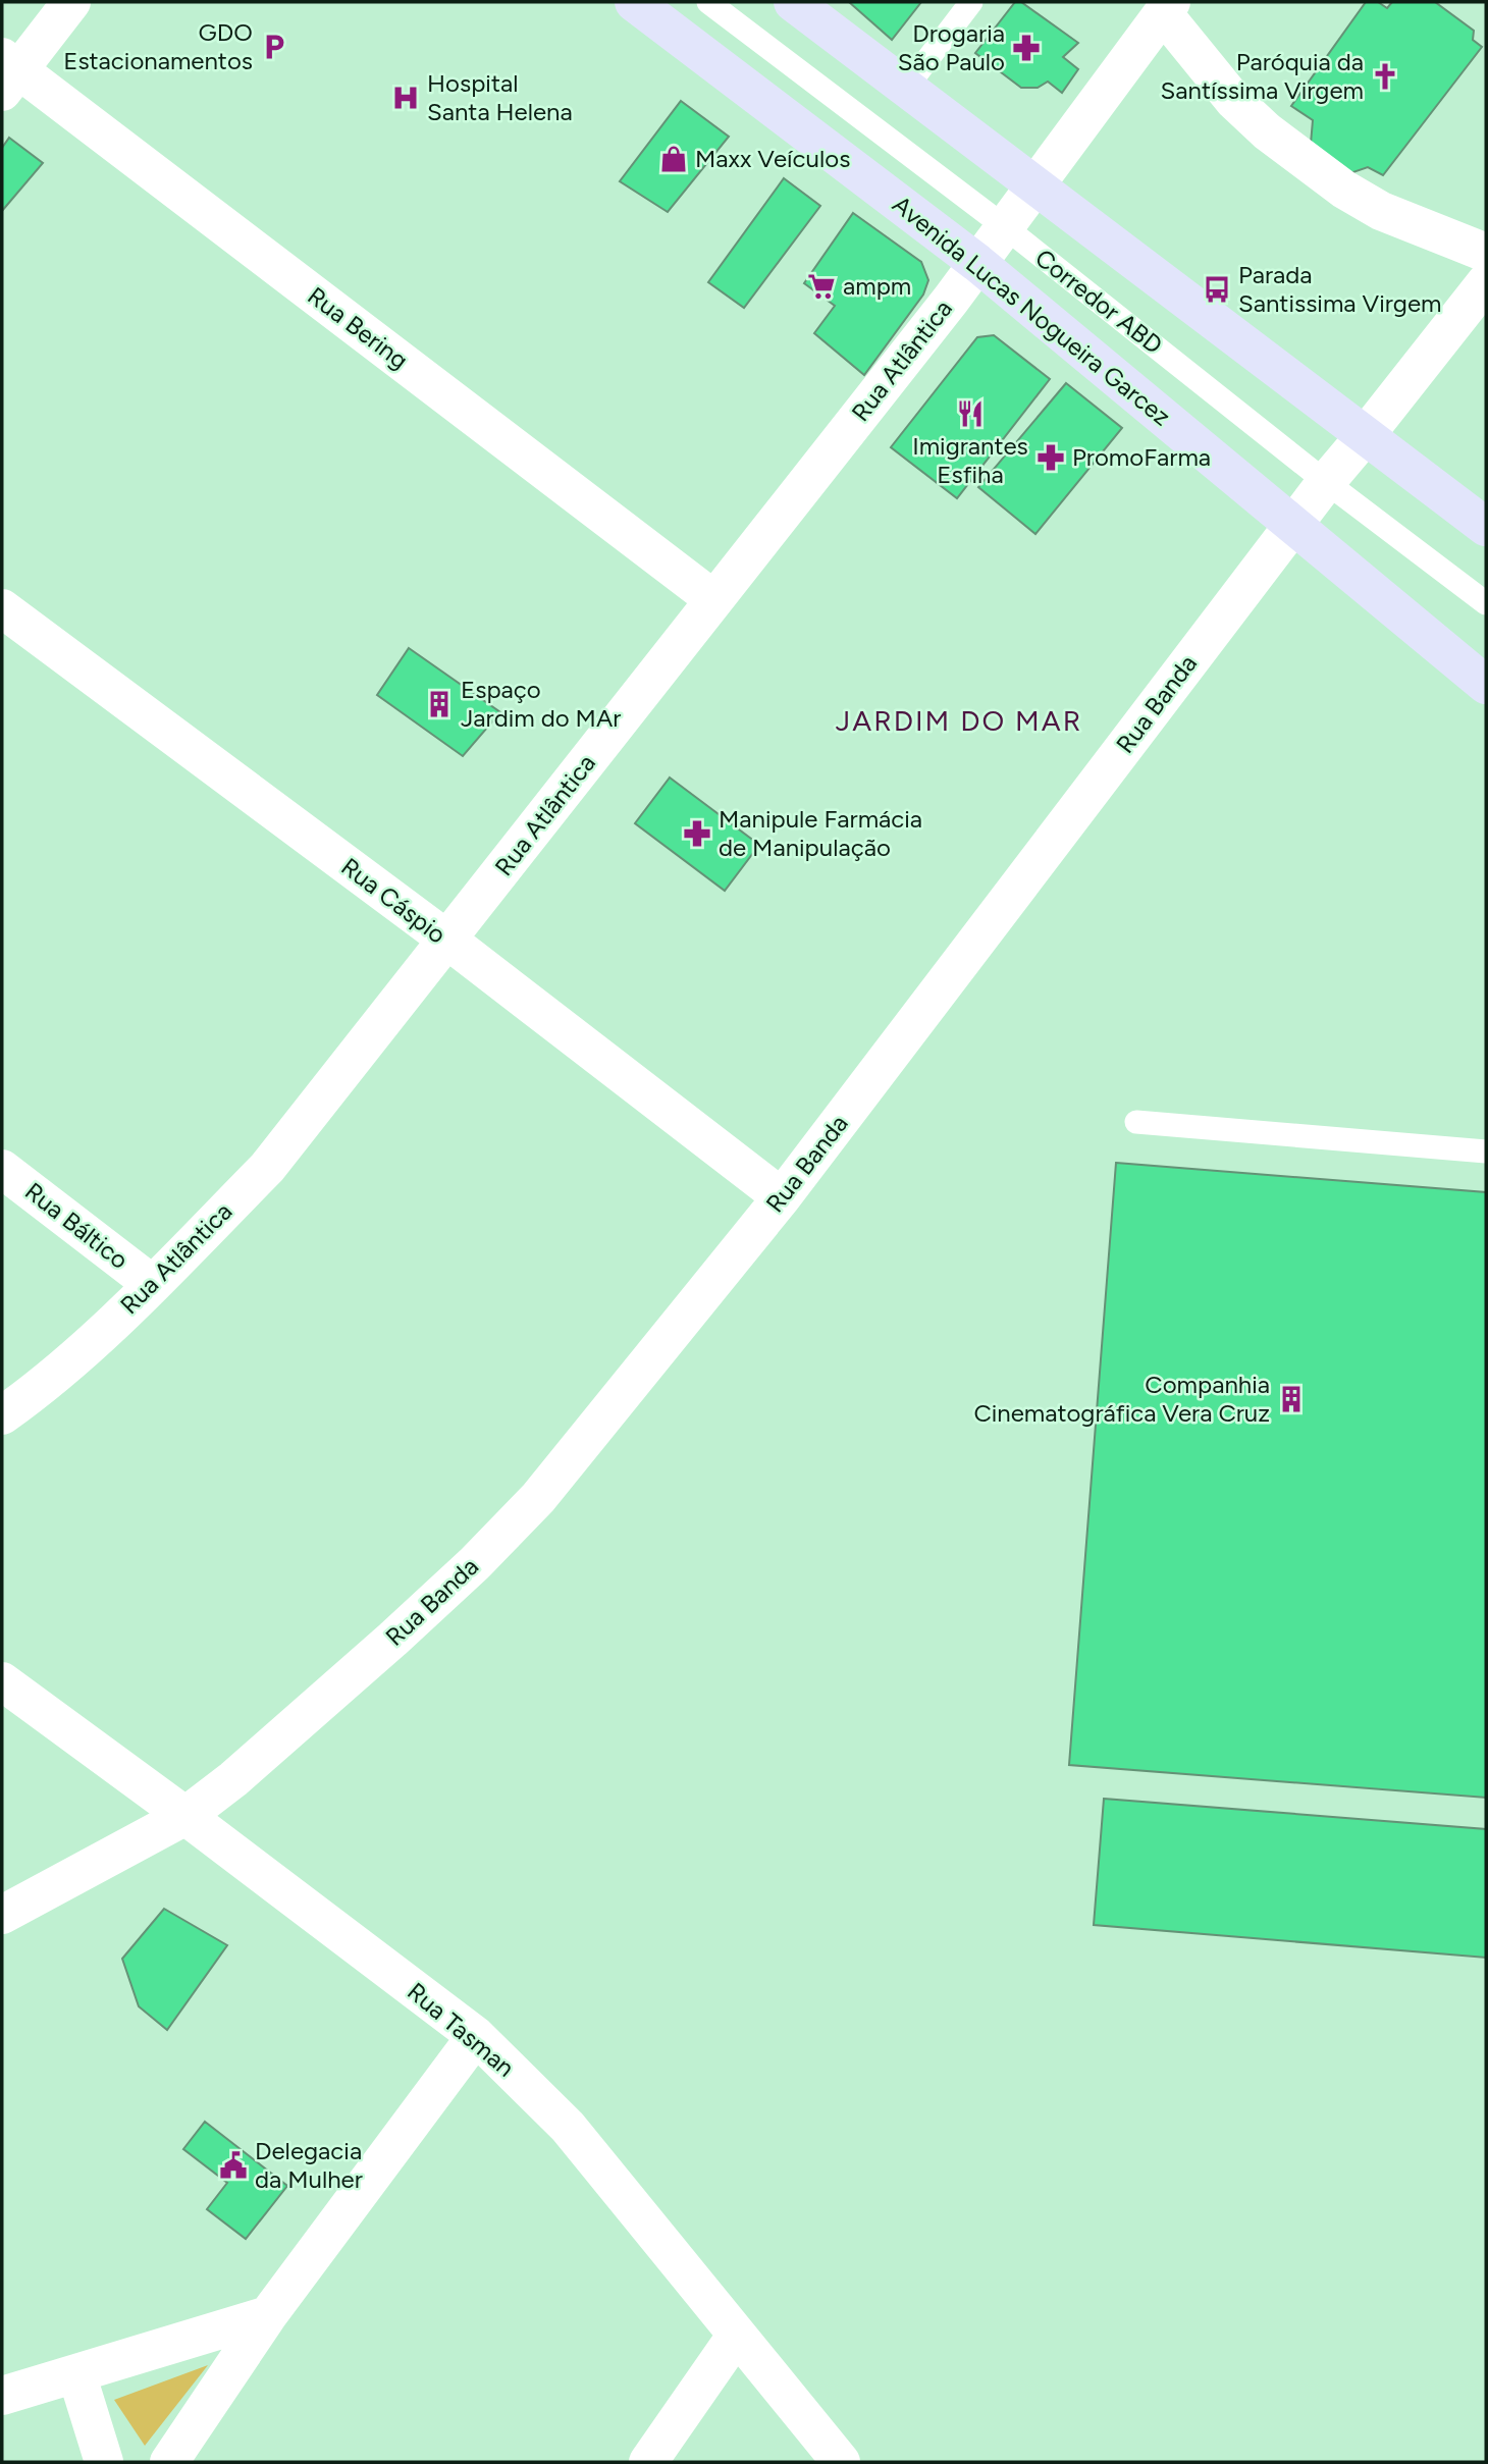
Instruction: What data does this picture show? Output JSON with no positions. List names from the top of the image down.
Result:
{
  "streets": {
    "main road": ["Avenida Lucas Nogueira Garcez"],
    "street": [
      "Rua Bering",
      "Rua Atlântica",
      "Rua Banda",
      "Rua Cáspio",
      "Rua Báltico",
      "Rua Tasman"
    ],
    "lane": ["Corredor ABD"]
  },
  "crossings": [
    ["Corredor ABD", "Rua Atlântica"],
    ["Corredor ABD", "Rua Banda"],
    ["Avenida Lucas Nogueira Garcez", "Rua Atlântica"],
    ["Avenida Lucas Nogueira Garcez", "Rua Banda"],
    ["Rua Bering", "Rua Atlântica"],
    ["Rua Atlântica", "Rua Cáspio"],
    ["Rua Atlântica", "Rua Báltico"],
    ["Rua Banda", "Rua Cáspio"],
    ["Rua Banda", "Rua Tasman"]
  ],
  "districts": ["JARDIM DO MAR"],
  "places": {
    "parking": ["GDO Estacionamentos"],
    "pharmacy": ["Drogaria São Paulo", "PromoFarma", "Manipule Farmácia de Manipulação"],
    "church": ["Paróquia da Santíssima Virgem"],
    "hospital": ["Hospital Santa Helena"],
    "shop": ["Maxx Veículos"],
    "supermarket": ["ampm"],
    "bus stop": ["Parada Santissima Virgem"],
    "restaurant": ["Imigrantes Esfiha"],
    "building": ["Espaço Jardim do MAr", "Companhia Cinematográfica Vera Cruz"],
    "public building": ["Delegacia da Mulher"]
  }
}
